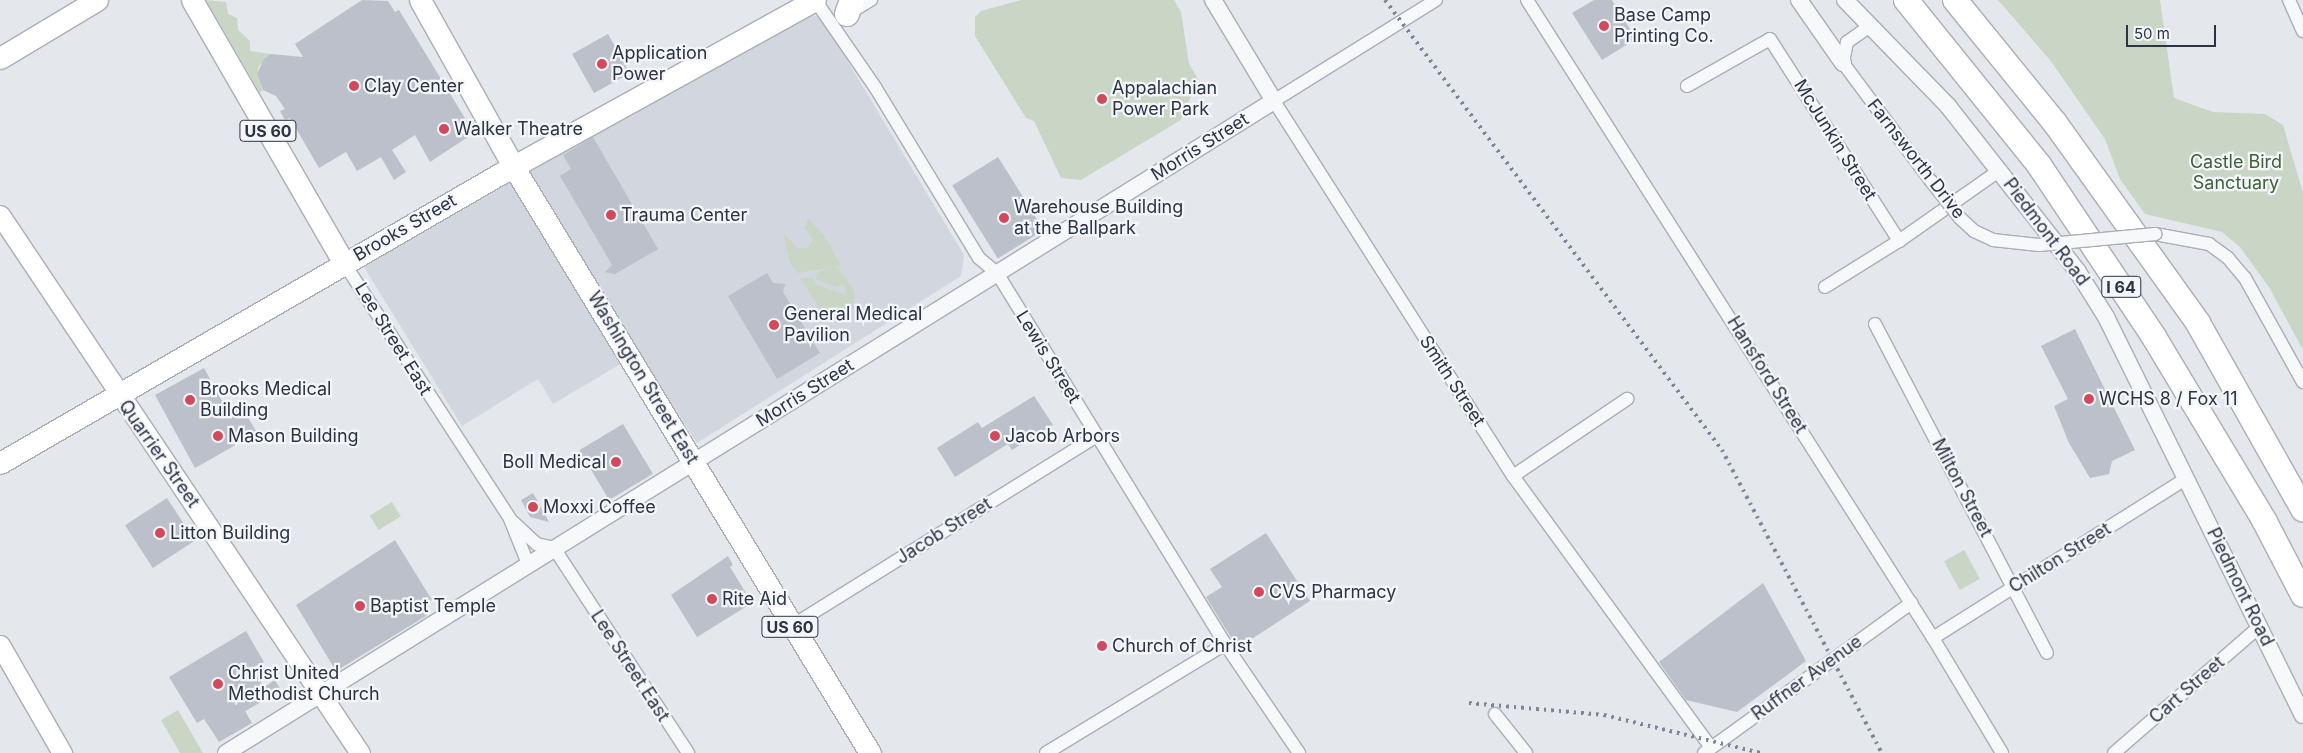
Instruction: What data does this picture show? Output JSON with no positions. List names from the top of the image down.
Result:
{
  "streets": {
    "highway": ["I 64"],
    "main road": [
      "US 60",
      "Brooks Street",
      "Lee Street East",
      "Washington Street East",
      "Quarrier Street"
    ],
    "street": [
      "McJunkin Street",
      "Morris Street",
      "Farnsworth Drive",
      "Piedmont Road",
      "Lewis Street",
      "Hansford Street",
      "Smith Street",
      "Milton Street",
      "Jacob Street",
      "Chilton Street",
      "Ruffner Avenue",
      "Cart Street"
    ]
  },
  "crossings": [
    ["Morris Street", "Lee Street East"],
    ["Morris Street", "Lewis Street"],
    ["Morris Street", "Washington Street East"],
    ["Morris Street", "Smith Street"],
    ["Morris Street", "Quarrier Street"],
    ["Brooks Street", "Lee Street East"],
    ["Brooks Street", "Lewis Street"],
    ["Brooks Street", "Washington Street East"],
    ["Brooks Street", "Quarrier Street"],
    ["Piedmont Road", "Chilton Street"],
    ["Piedmont Road", "Cart Street"],
    ["Lewis Street", "Jacob Street"],
    ["Hansford Street", "Chilton Street"],
    ["Hansford Street", "Ruffner Avenue"],
    ["Washington Street East", "Jacob Street"],
    ["Smith Street", "Ruffner Avenue"],
    ["Milton Street", "Chilton Street"]
  ],
  "parks": ["Castle Bird Sanctuary"],
  "places": [
    "Base Camp Printing Co.",
    "Application Power",
    "Clay Center",
    "Appalachian Power Park",
    "Walker Theatre",
    "Trauma Center",
    "Warehouse Building at the Ballpark",
    "General Medical Pavilion",
    "WCHS 8 / Fox 11",
    "Brooks Medical Building",
    "Mason Building",
    "Jacob Arbors",
    "Boll Medical",
    "Moxxi Coffee",
    "Litton Building",
    "CVS Pharmacy",
    "Rite Aid",
    "Baptist Temple",
    "Church of Christ",
    "Christ United Methodist Church"
  ],
  "scale_bar": "50 m"
}
